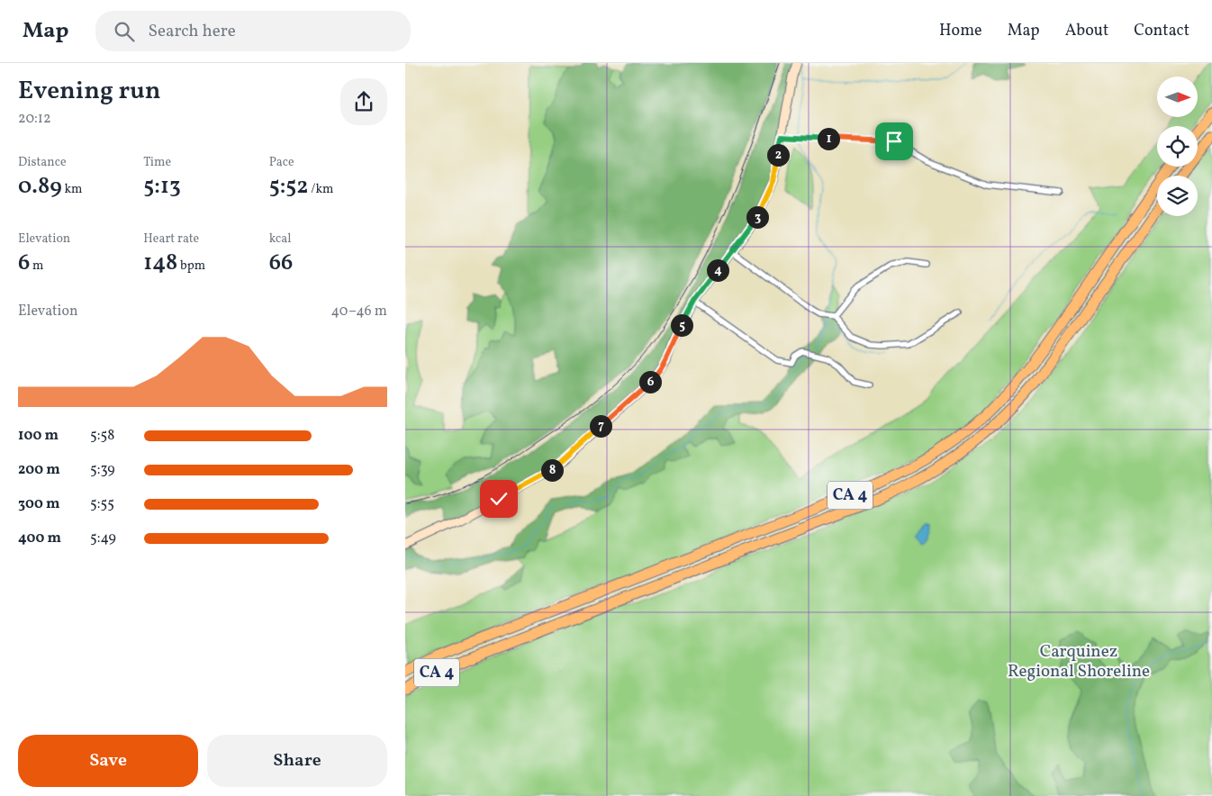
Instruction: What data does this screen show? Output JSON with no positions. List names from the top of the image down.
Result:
{
  "streets": {
    "highway": ["CA 4"]
  },
  "parks": ["Carquinez Regional Shoreline"],
  "north": "right",
  "page": {
    "header": "Map",
    "search": "Search here",
    "nav": [
      "Home",
      "Map",
      "About",
      "Contact"
    ],
    "heading": ["Evening run", "20:12"],
    "pins": [
      "1",
      "2",
      "3",
      "4",
      "5",
      "6",
      "7",
      "8"
    ],
    "stats": [
      ["Distance", "0.89 km"],
      ["Time", "5:13"],
      ["Pace", "5:52 /km"],
      ["Elevation", "6 m"],
      ["Heart rate", "148 bpm"],
      ["kcal", "66"]
    ],
    "chart": ["Elevation", "40–46 m"],
    "list": [
      {
        "name": "100 m",
        "note": "5:58"
      },
      {
        "name": "200 m",
        "note": "5:39"
      },
      {
        "name": "300 m",
        "note": "5:55"
      },
      {
        "name": "400 m",
        "note": "5:49"
      }
    ],
    "buttons": ["Save", "Share"]
  }
}
